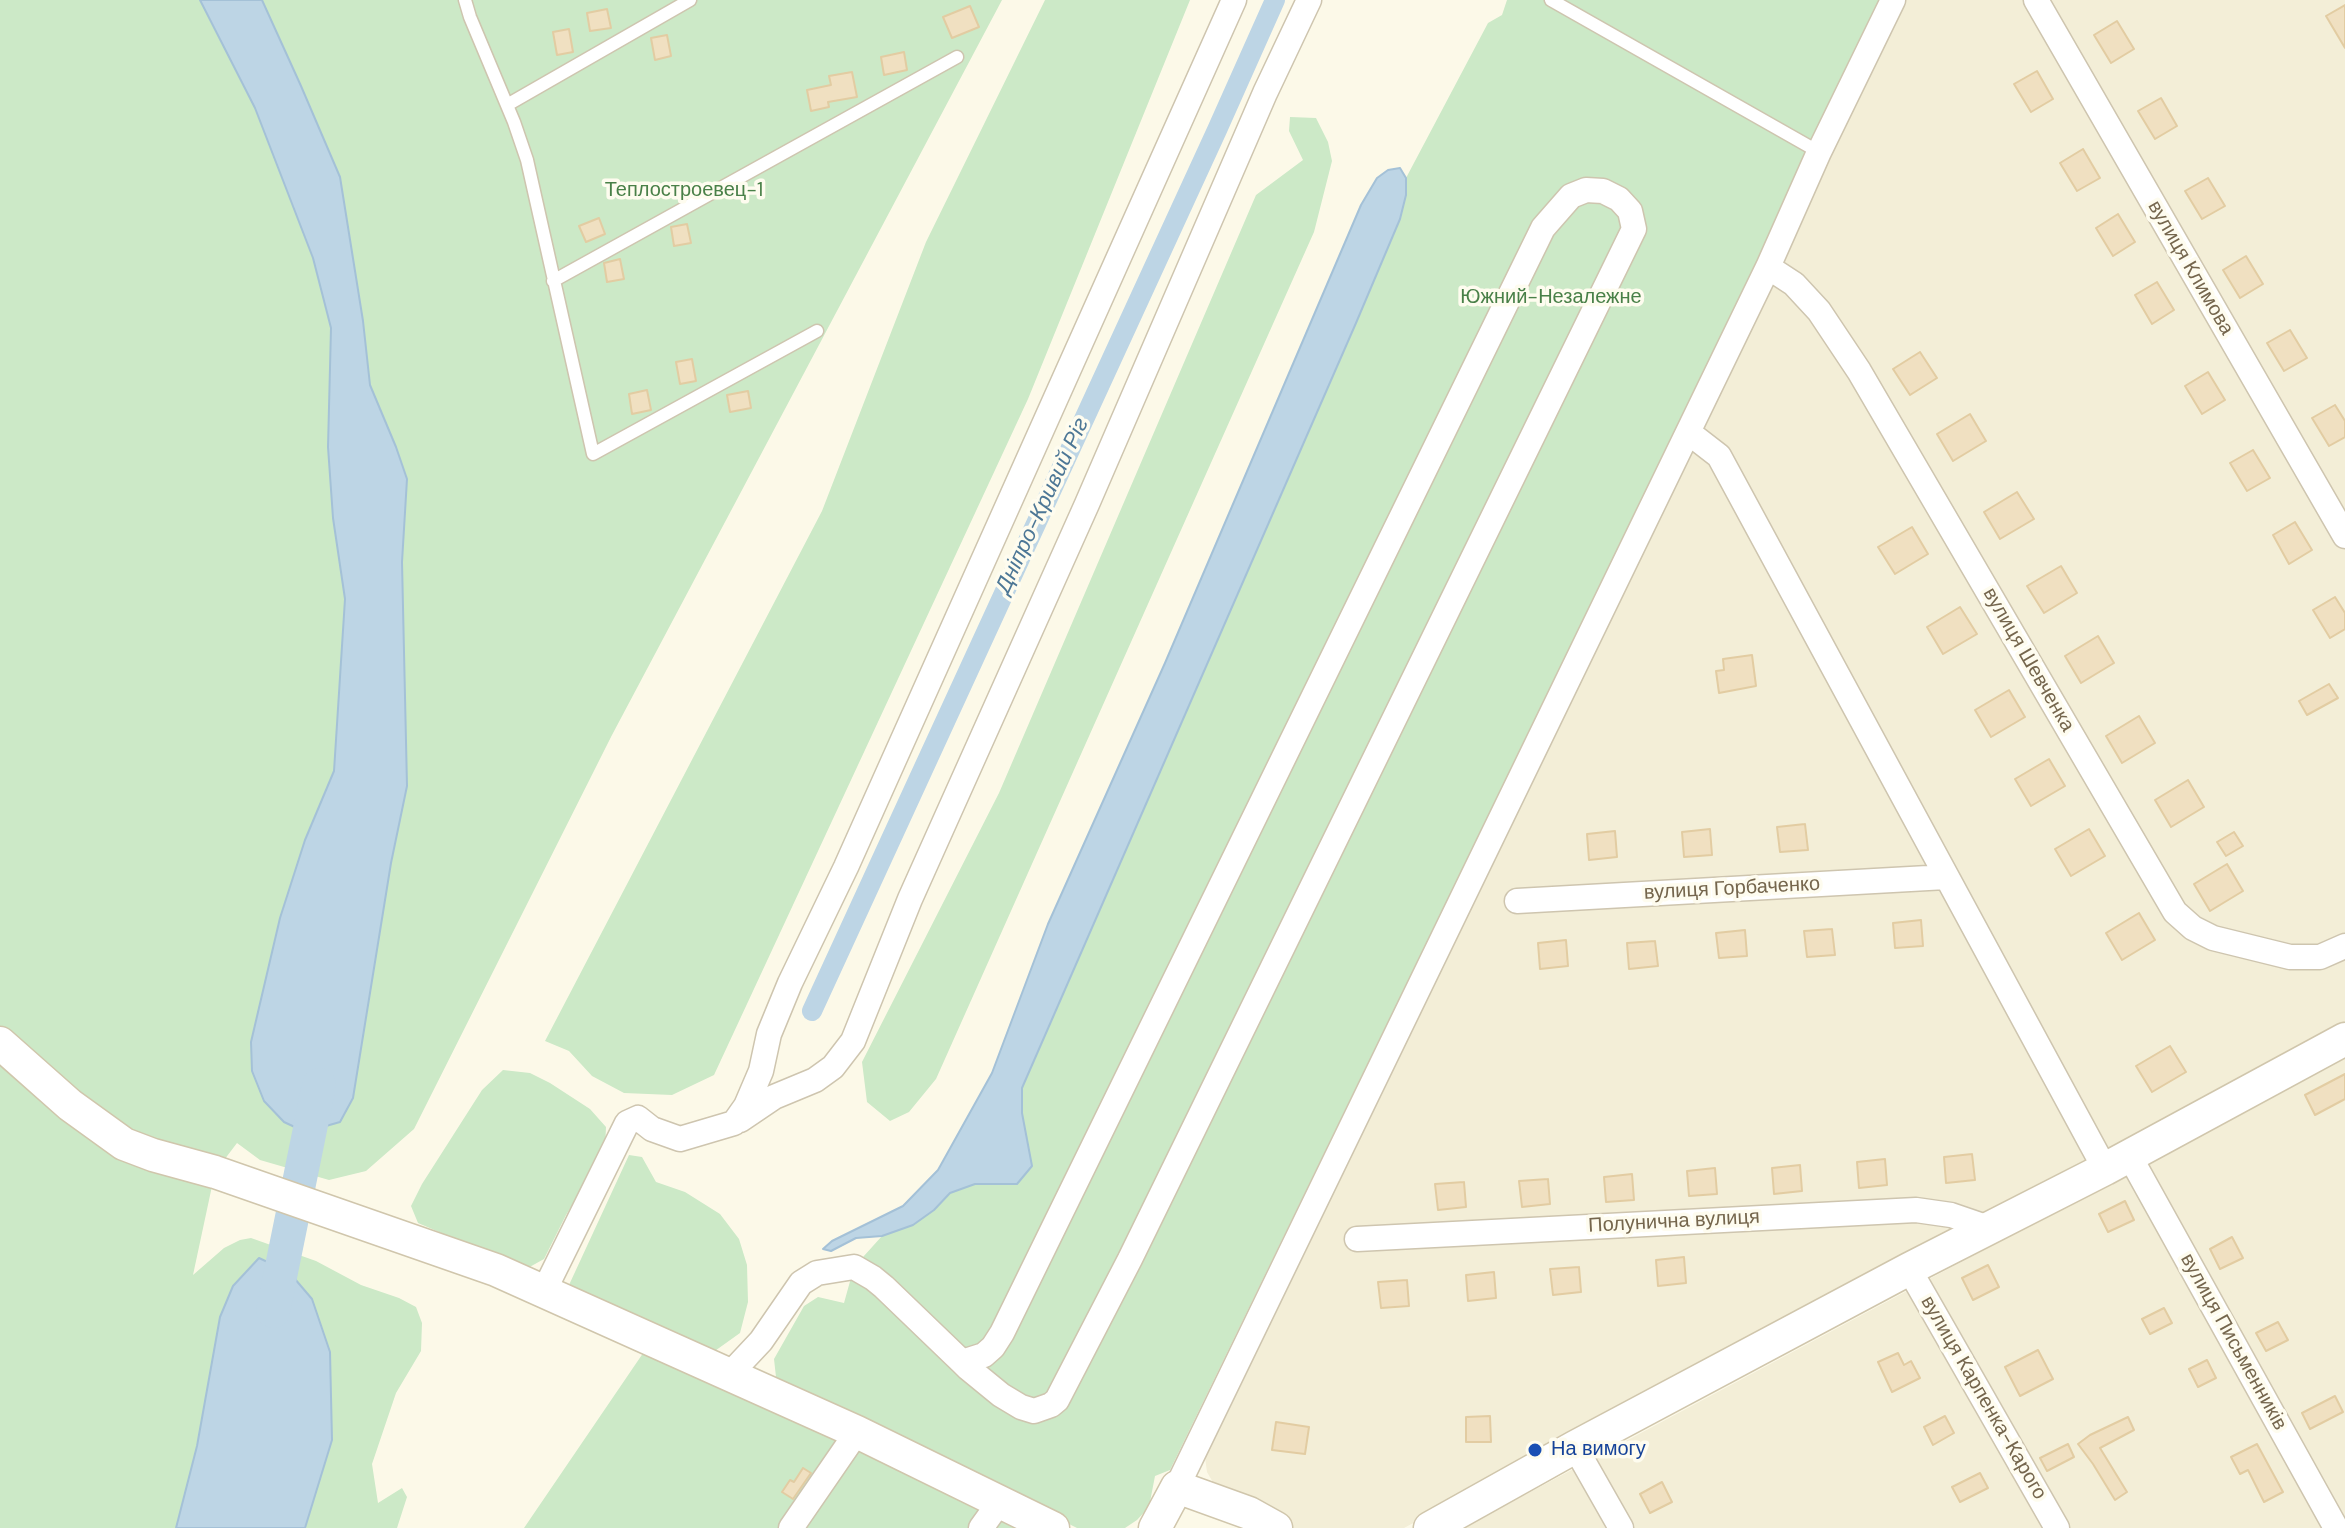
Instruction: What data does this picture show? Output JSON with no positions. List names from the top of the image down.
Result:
{
  "streets": {
    "street": [
      "вулиця Климова",
      "вулиця Шевченка",
      "вулиця Горбаченко",
      "Полунична вулиця",
      "вулиця Письменників",
      "вулиця Карпенка-Карого"
    ]
  },
  "crossings": [
    ["вулиця Горбаченко", "вулиця Письменників"]
  ],
  "water": ["Дніпро-Кривий Ріг"],
  "parks": ["Теплостроевец-1", "Южний-Незалежне"],
  "places": ["На вимогу"]
}
